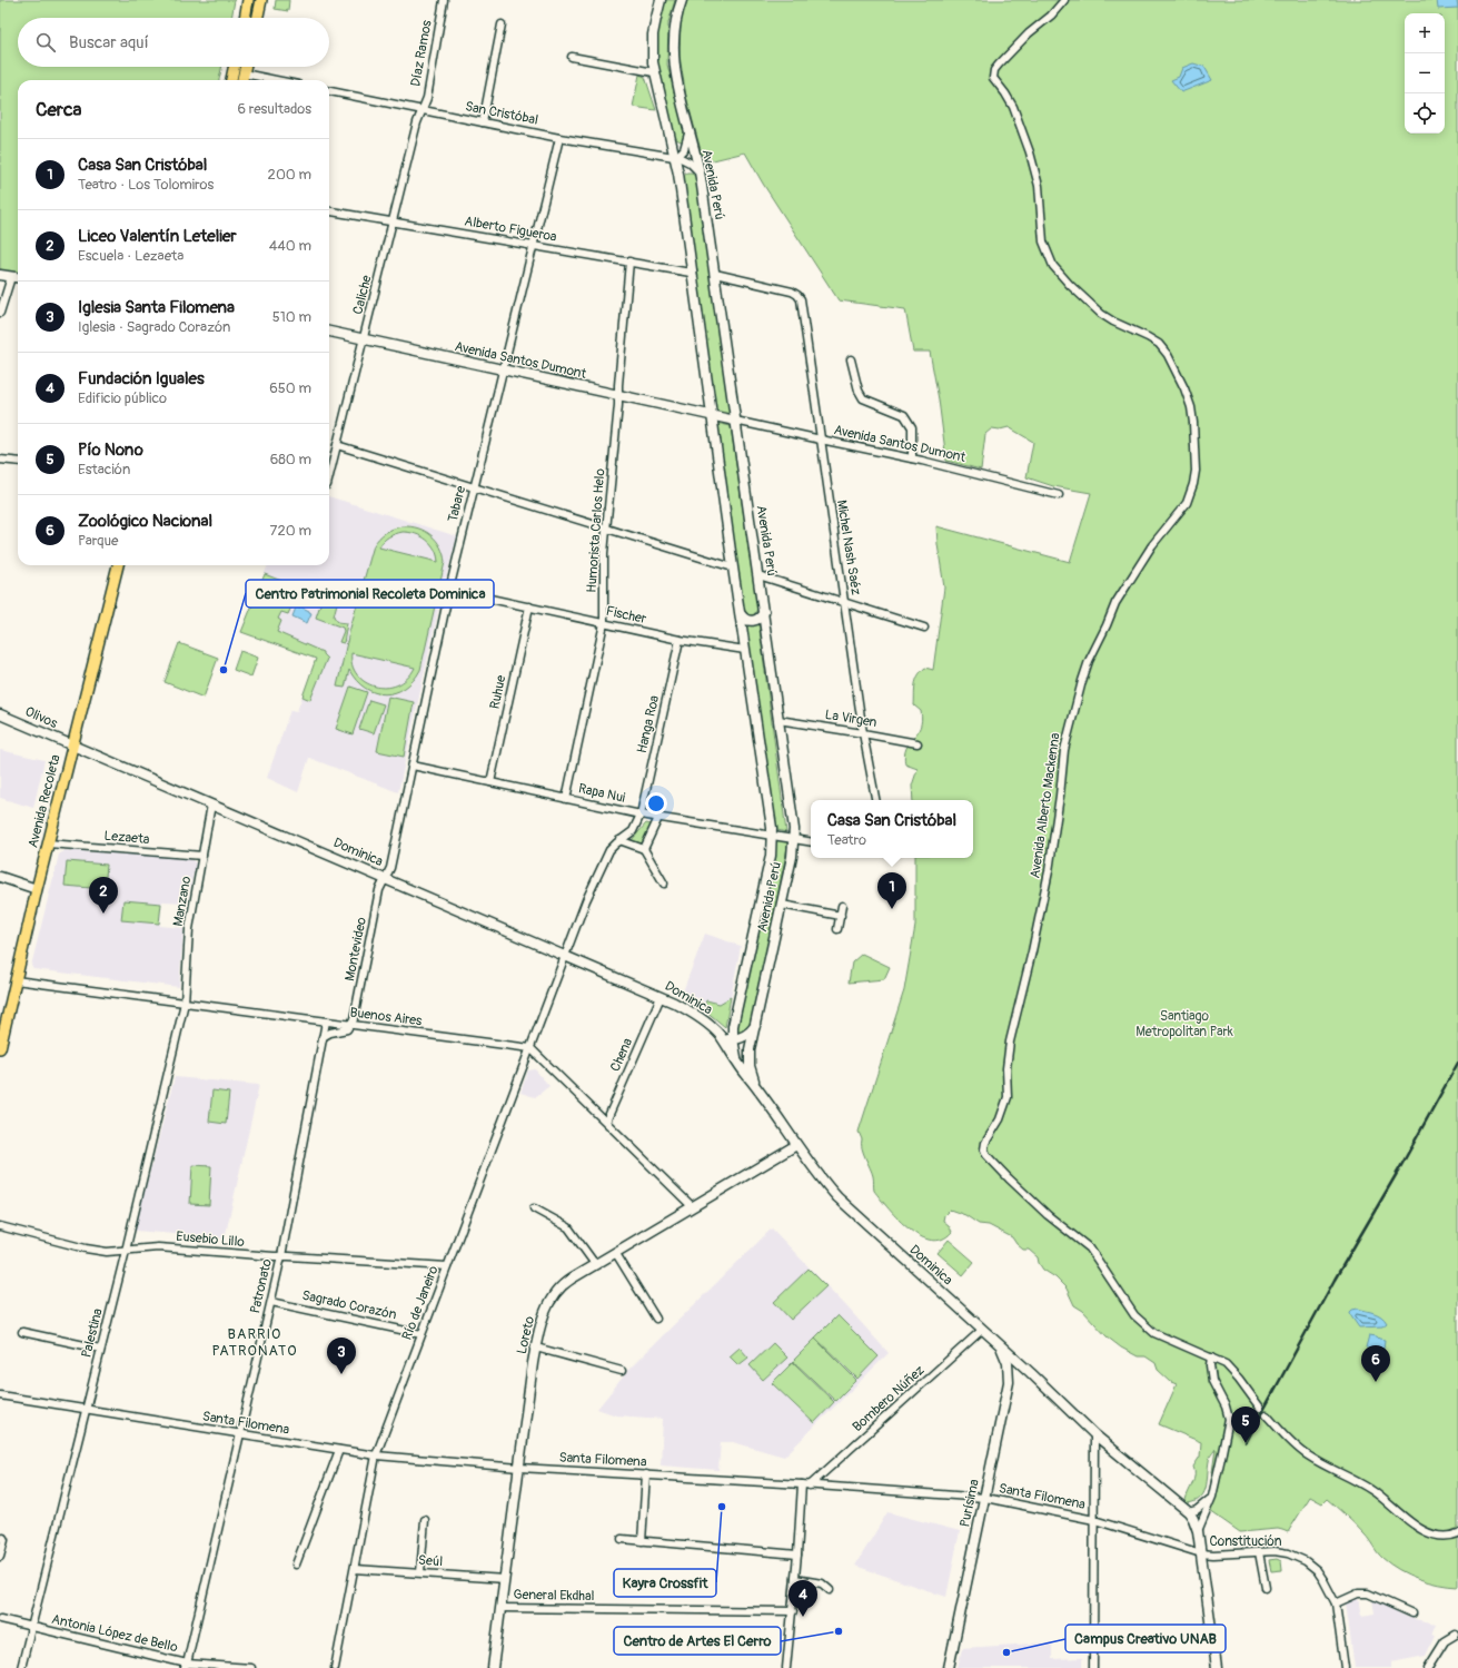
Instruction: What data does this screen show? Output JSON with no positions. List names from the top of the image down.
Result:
{
  "streets": {
    "main road": [
      "Avenida Perú",
      "Avenida Santos Dumont",
      "Olivos",
      "Avenida Recoleta",
      "Dominica",
      "Loreto",
      "Purísima"
    ],
    "street": [
      "Díaz Ramos",
      "San Cristóbal",
      "Alberto Figueroa",
      "Caliche",
      "Tabare",
      "Humorista Carlos Helo",
      "Michel Nash Saéz",
      "Fischer",
      "Ruhue",
      "La Virgen",
      "Hanga Roa",
      "Rapa Nui",
      "Avenida Alberto Mackenna",
      "Lezaeta",
      "Manzano",
      "Montevideo",
      "Buenos Aires",
      "Chena",
      "Eusebio Lillo",
      "Patronato",
      "Río de Janeiro",
      "Sagrado Corazón",
      "Palestina",
      "Bombero Núñez",
      "Santa Filomena",
      "Constitución",
      "Seúl",
      "General Ekdhal",
      "Antonia López de Bello"
    ]
  },
  "crossings": [
    ["Díaz Ramos", "San Cristóbal"],
    ["Díaz Ramos", "Caliche"],
    ["San Cristóbal", "Avenida Perú"],
    ["San Cristóbal", "Caliche"],
    ["San Cristóbal", "Tabare"],
    ["Avenida Perú", "Alberto Figueroa"],
    ["Avenida Perú", "Avenida Santos Dumont"],
    ["Avenida Perú", "Michel Nash Saéz"],
    ["Avenida Perú", "Fischer"],
    ["Avenida Perú", "La Virgen"],
    ["Avenida Perú", "Rapa Nui"],
    ["Avenida Perú", "Dominica"],
    ["Alberto Figueroa", "Caliche"],
    ["Alberto Figueroa", "Tabare"],
    ["Alberto Figueroa", "Humorista Carlos Helo"],
    ["Caliche", "Avenida Santos Dumont"],
    ["Avenida Santos Dumont", "Tabare"],
    ["Avenida Santos Dumont", "Humorista Carlos Helo"],
    ["Avenida Santos Dumont", "Michel Nash Saéz"],
    ["Tabare", "Fischer"],
    ["Tabare", "Rapa Nui"],
    ["Tabare", "Dominica"],
    ["Tabare", "Montevideo"],
    ["Humorista Carlos Helo", "Fischer"],
    ["Humorista Carlos Helo", "Rapa Nui"],
    ["Michel Nash Saéz", "La Virgen"],
    ["Fischer", "Ruhue"],
    ["Fischer", "Hanga Roa"],
    ["Ruhue", "Rapa Nui"],
    ["Olivos", "Avenida Recoleta"],
    ["Olivos", "Dominica"],
    ["Hanga Roa", "Rapa Nui"],
    ["Avenida Recoleta", "Lezaeta"],
    ["Avenida Recoleta", "Dominica"],
    ["Avenida Recoleta", "Buenos Aires"],
    ["Lezaeta", "Manzano"],
    ["Dominica", "Manzano"],
    ["Dominica", "Montevideo"],
    ["Dominica", "Chena"],
    ["Dominica", "Río de Janeiro"],
    ["Dominica", "Loreto"],
    ["Dominica", "Bombero Núñez"],
    ["Dominica", "Purísima"],
    ["Manzano", "Buenos Aires"],
    ["Manzano", "Palestina"],
    ["Montevideo", "Buenos Aires"],
    ["Buenos Aires", "Patronato"],
    ["Buenos Aires", "Río de Janeiro"],
    ["Buenos Aires", "Palestina"],
    ["Eusebio Lillo", "Patronato"],
    ["Eusebio Lillo", "Río de Janeiro"],
    ["Eusebio Lillo", "Palestina"],
    ["Patronato", "Sagrado Corazón"],
    ["Patronato", "Santa Filomena"],
    ["Patronato", "Antonia López de Bello"],
    ["Río de Janeiro", "Sagrado Corazón"],
    ["Río de Janeiro", "Santa Filomena"],
    ["Río de Janeiro", "Seúl"],
    ["Palestina", "Santa Filomena"],
    ["Palestina", "Antonia López de Bello"],
    ["Loreto", "Santa Filomena"],
    ["Loreto", "Seúl"],
    ["Loreto", "General Ekdhal"],
    ["Bombero Núñez", "Santa Filomena"],
    ["Santa Filomena", "Purísima"],
    ["Santa Filomena", "Constitución"]
  ],
  "districts": ["BARRIO PATRONATO"],
  "parks": ["Santiago Metropolitan Park"],
  "places": [
    "Centro Patrimonial Recoleta Dominica",
    "Kayra Crossfit",
    "Centro de Artes El Cerro",
    "Campus Creativo UNAB"
  ],
  "page": {
    "map_buttons": ["+", "−"],
    "search": "Buscar aquí",
    "heading": ["Cerca", "6 resultados"],
    "list": [
      {
        "mark": "1",
        "name": "Casa San Cristóbal",
        "note": "Teatro · Los Tolomiros",
        "value": "200 m"
      },
      {
        "mark": "2",
        "name": "Liceo Valentín Letelier",
        "note": "Escuela · Lezaeta",
        "value": "440 m"
      },
      {
        "mark": "3",
        "name": "Iglesia Santa Filomena",
        "note": "Iglesia · Sagrado Corazón",
        "value": "510 m"
      },
      {
        "mark": "4",
        "name": "Fundación Iguales",
        "note": "Edificio público",
        "value": "650 m"
      },
      {
        "mark": "5",
        "name": "Pío Nono",
        "note": "Estación",
        "value": "680 m"
      },
      {
        "mark": "6",
        "name": "Zoológico Nacional",
        "note": "Parque",
        "value": "720 m"
      }
    ],
    "popup": ["Casa San Cristóbal", "Teatro"],
    "pins": [
      "1",
      "2",
      "3",
      "6",
      "5",
      "4"
    ]
  }
}
